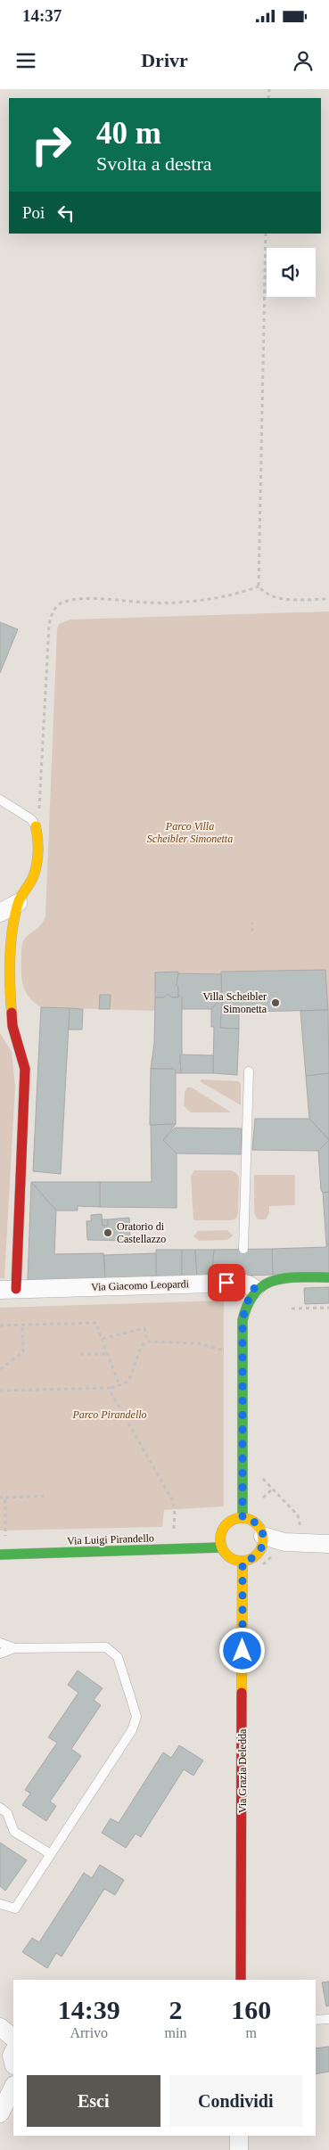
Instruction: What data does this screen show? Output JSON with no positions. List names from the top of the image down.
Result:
{
  "streets": {
    "street": ["Via Giacomo Leopardi", "Via Luigi Pirandello", "Via Grazia Deledda"]
  },
  "crossings": [
    ["Via Luigi Pirandello", "Via Grazia Deledda"]
  ],
  "parks": ["Parco Villa Scheibler Simonetta", "Parco Pirandello"],
  "places": ["Villa Scheibler Simonetta", "Oratorio di Castellazzo"],
  "page": {
    "status": "14:37",
    "header": "Drivr",
    "turn": ["40 m", "Svolta a destra"],
    "then": "Poi",
    "eta": [
      "14:39",
      "Arrivo",
      "2",
      "min",
      "160",
      "m"
    ],
    "buttons": ["Esci", "Condividi"]
  }
}
